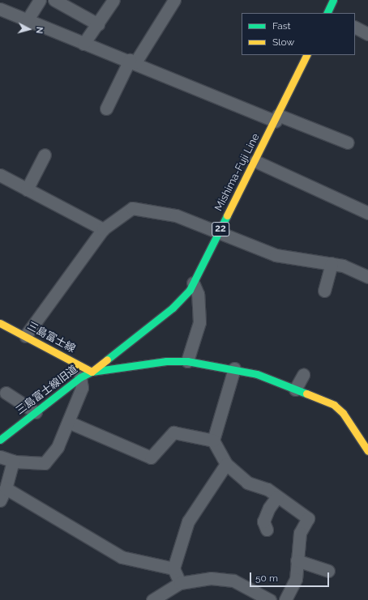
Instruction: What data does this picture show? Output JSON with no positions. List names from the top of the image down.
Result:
{
  "streets": {
    "main road": [
      "Mishima-Fuji Line",
      "22",
      "三島富士線",
      "三島富士線旧道"
    ]
  },
  "crossings": [
    ["Mishima-Fuji Line", "三島富士線"],
    ["Mishima-Fuji Line", "三島富士線旧道"],
    ["三島富士線", "三島富士線旧道"]
  ],
  "legend": ["Fast", "Slow"],
  "scale_bar": "50 m",
  "north": "right"
}
